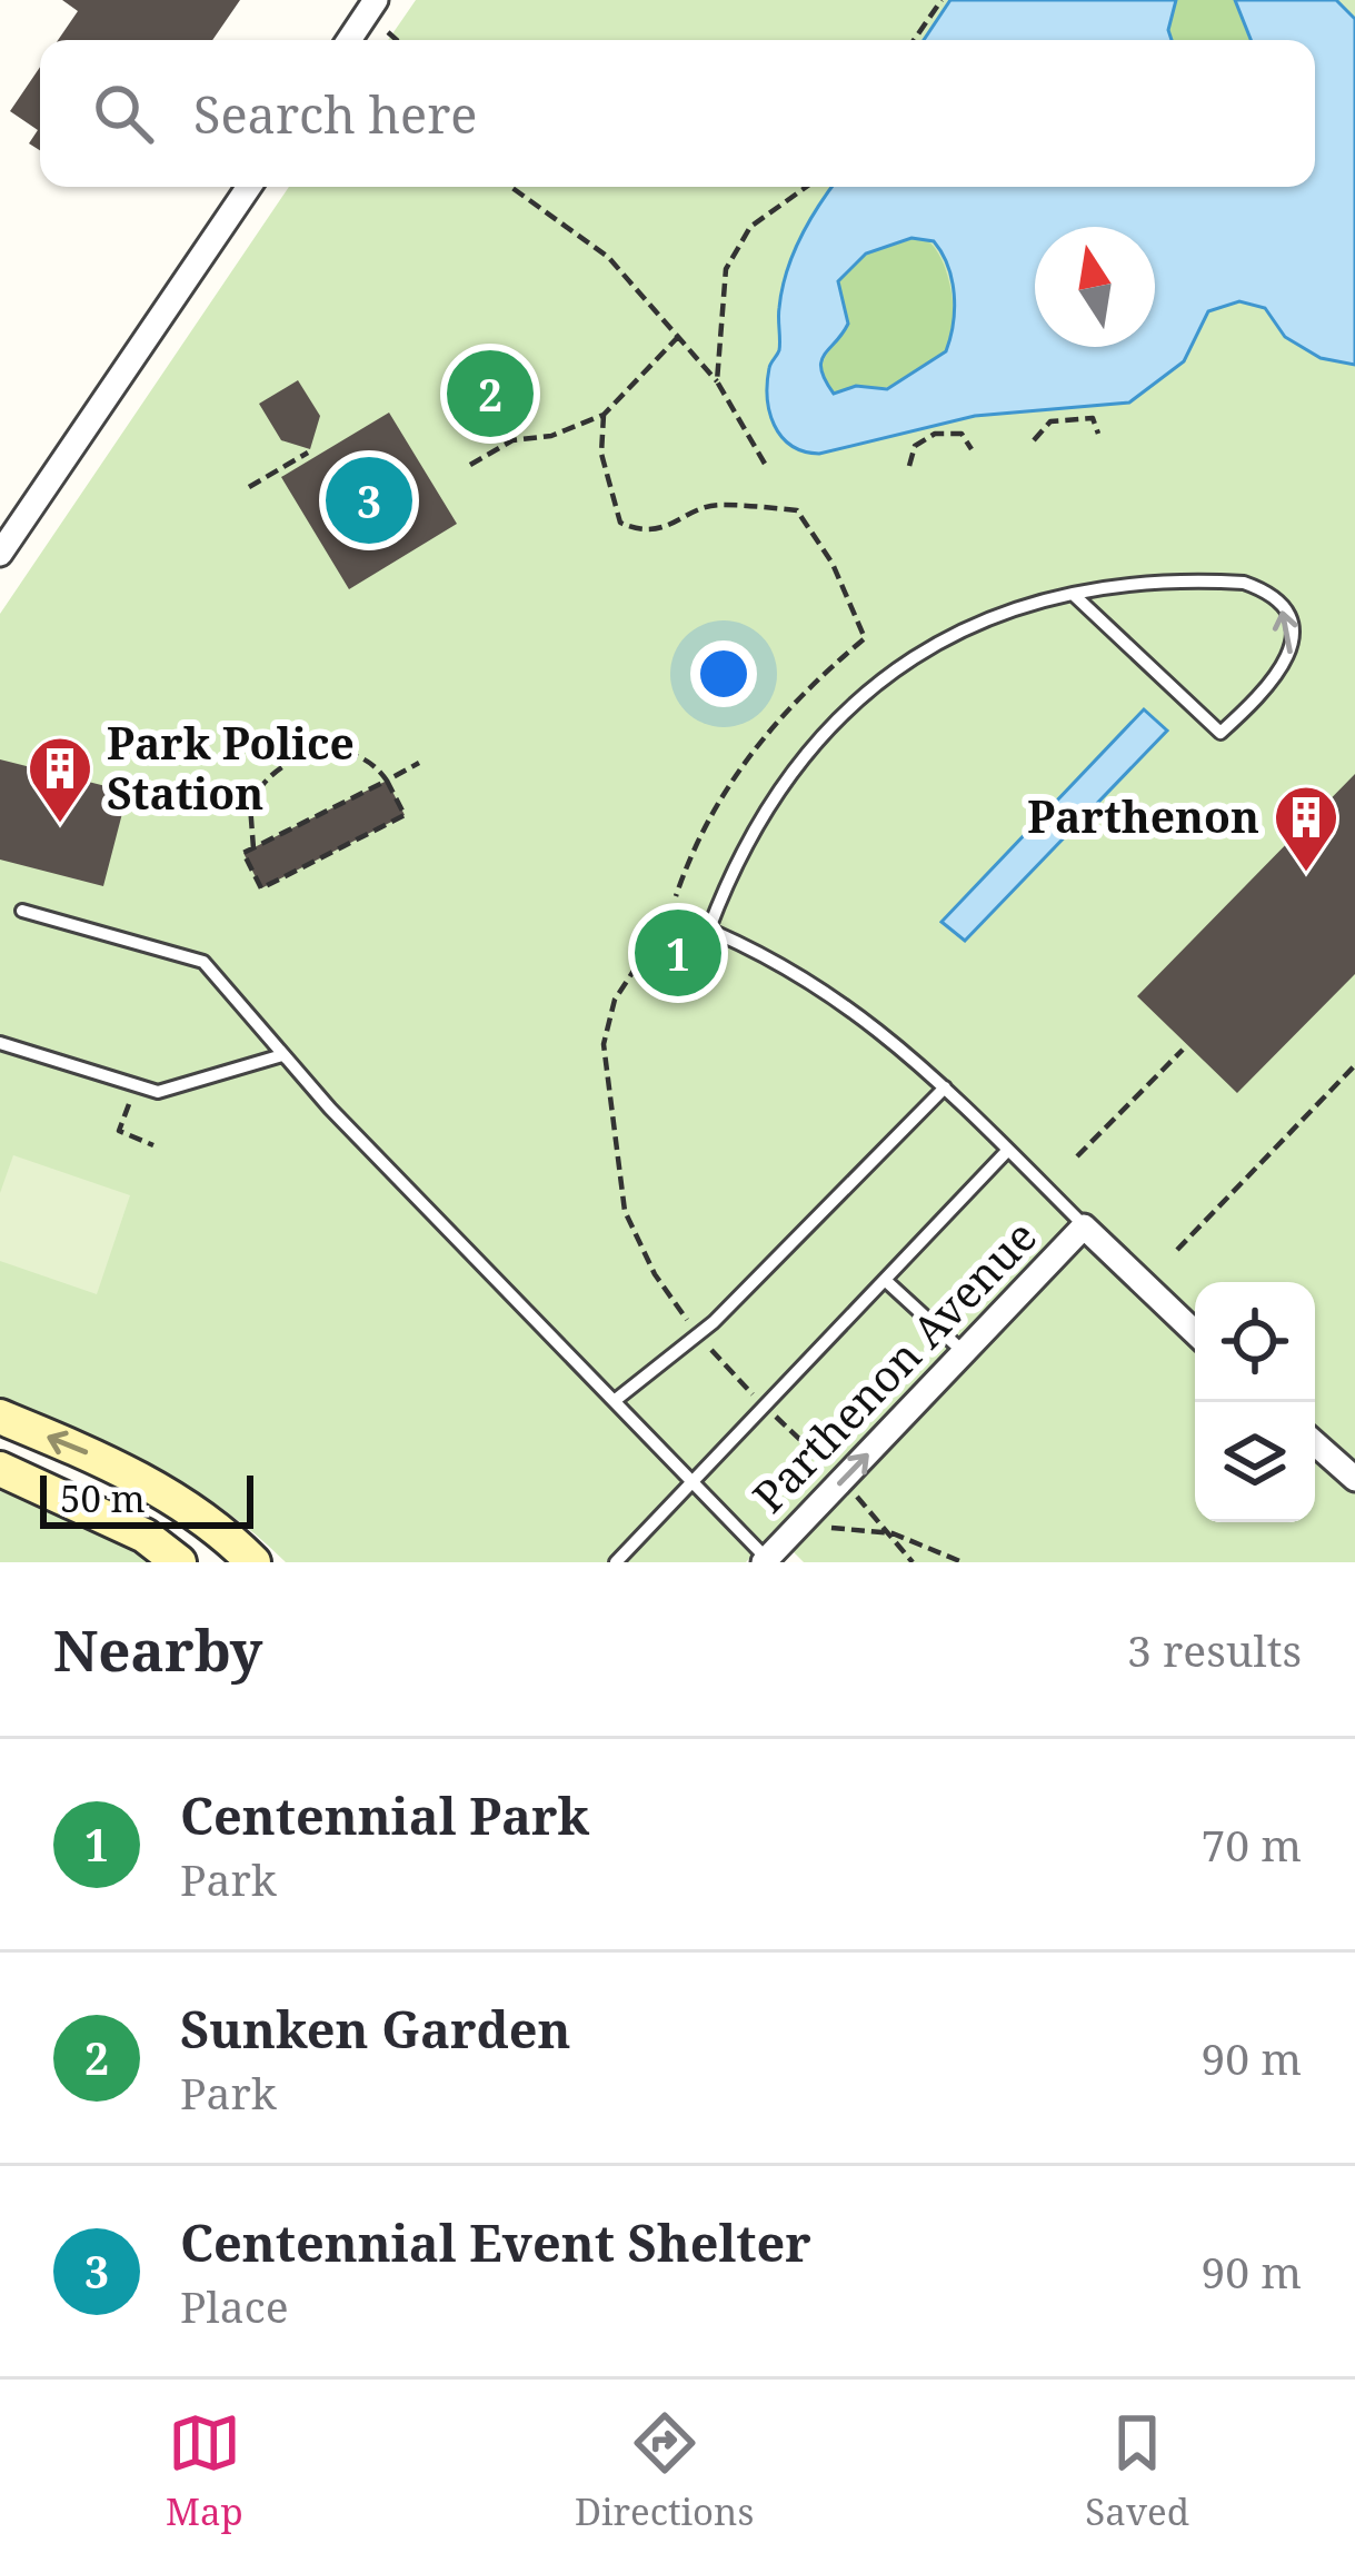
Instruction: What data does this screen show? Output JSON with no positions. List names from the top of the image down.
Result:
{
  "streets": {
    "street": ["Parthenon Avenue"]
  },
  "one_way": ["Parthenon Avenue"],
  "places": {
    "building": ["Park Police Station", "Parthenon"]
  },
  "scale_bar": "50 m",
  "north": "top",
  "page": {
    "search": "Search here",
    "pins": ["2", "3", "1"],
    "scale": "50 m",
    "heading": ["Nearby", "3 results"],
    "list": [
      {
        "mark": "1",
        "name": "Centennial Park",
        "note": "Park",
        "value": "70 m"
      },
      {
        "mark": "2",
        "name": "Sunken Garden",
        "note": "Park",
        "value": "90 m"
      },
      {
        "mark": "3",
        "name": "Centennial Event Shelter",
        "note": "Place",
        "value": "90 m"
      }
    ],
    "nav": ["Map", "Directions", "Saved"]
  }
}
